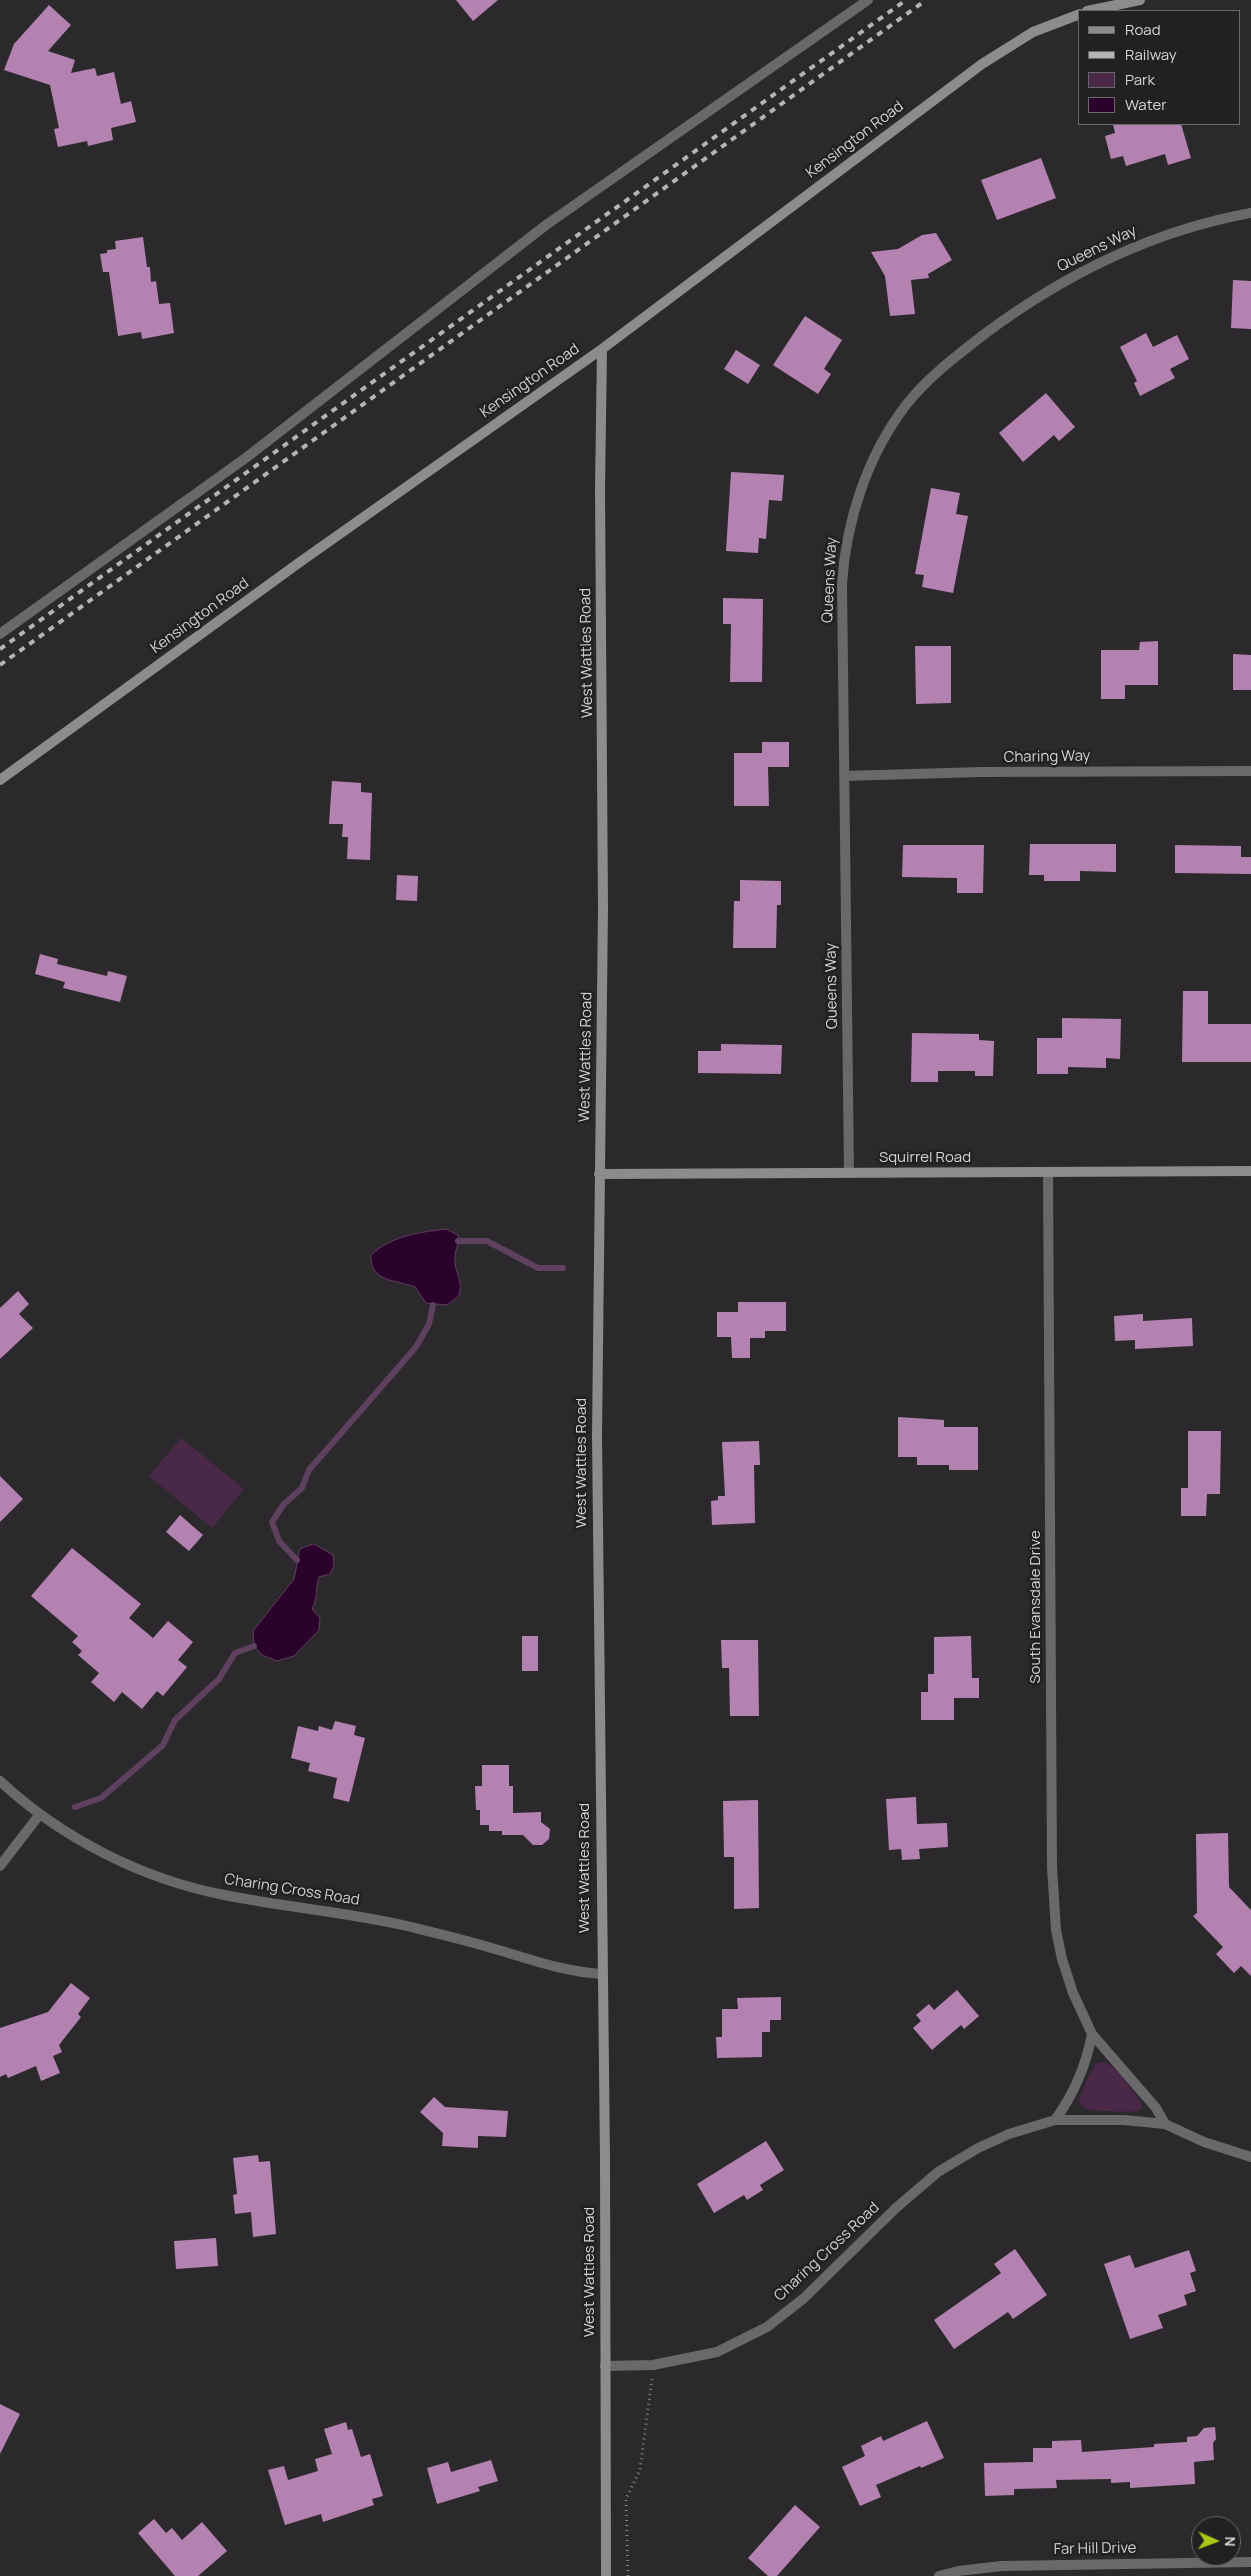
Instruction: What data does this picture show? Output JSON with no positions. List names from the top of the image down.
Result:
{
  "streets": {
    "street": [
      "Kensington Road",
      "Queens Way",
      "West Wattles Road",
      "Charing Way",
      "Squirrel Road",
      "South Evansdale Drive",
      "Charing Cross Road",
      "Far Hill Drive"
    ]
  },
  "crossings": [
    ["Kensington Road", "West Wattles Road"],
    ["Queens Way", "Charing Way"],
    ["Queens Way", "Squirrel Road"],
    ["West Wattles Road", "Squirrel Road"],
    ["West Wattles Road", "Charing Cross Road"],
    ["Squirrel Road", "South Evansdale Drive"]
  ],
  "legend": [
    "Road",
    "Railway",
    "Park",
    "Water"
  ],
  "north": "right"
}
